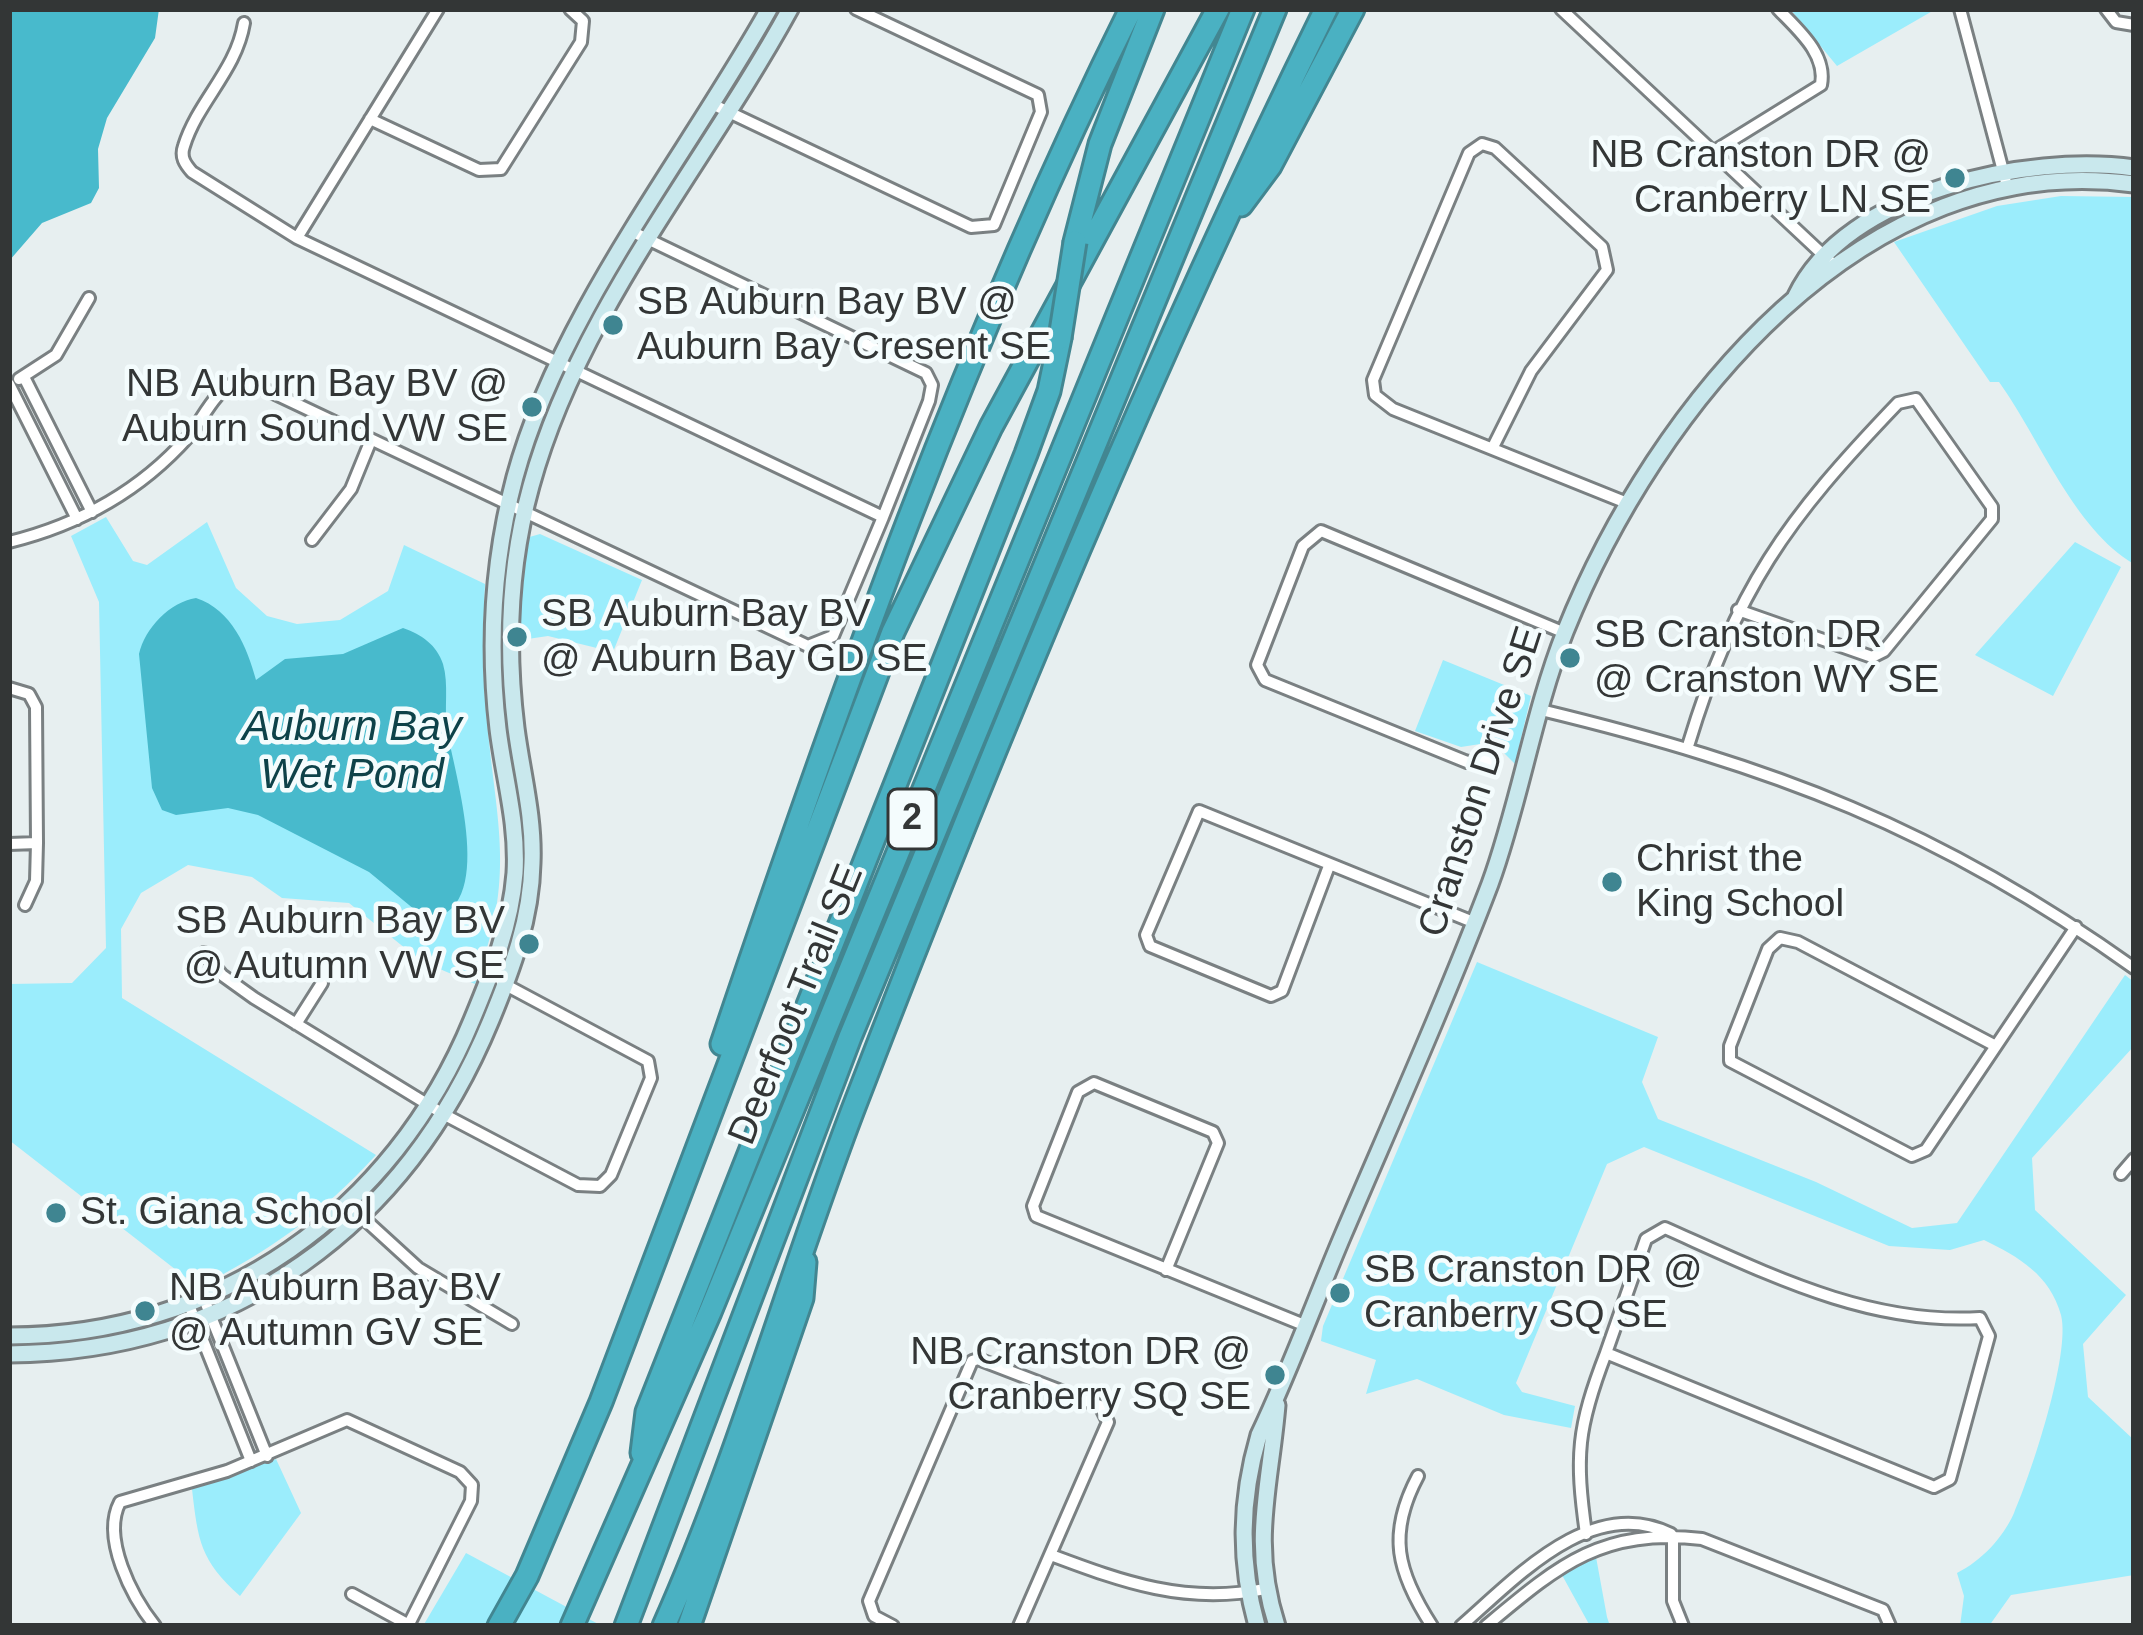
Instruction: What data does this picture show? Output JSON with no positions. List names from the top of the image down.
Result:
{
  "streets": {
    "highway": ["2", "Deerfoot Trail SE"],
    "street": ["Cranston Drive SE"]
  },
  "water": ["Auburn Bay Wet Pond"],
  "places": [
    "NB Cranston DR @ Cranberry LN SE",
    "SB Auburn Bay BV @ Auburn Bay Cresent SE",
    "NB Auburn Bay BV @ Auburn Sound VW SE",
    "SB Auburn Bay BV @ Auburn Bay GD SE",
    "SB Cranston DR @ Cranston WY SE",
    "Christ the King School",
    "SB Auburn Bay BV @ Autumn VW SE",
    "St. Giana School",
    "SB Cranston DR @ Cranberry SQ SE",
    "NB Auburn Bay BV @ Autumn GV SE",
    "NB Cranston DR @ Cranberry SQ SE"
  ]
}
